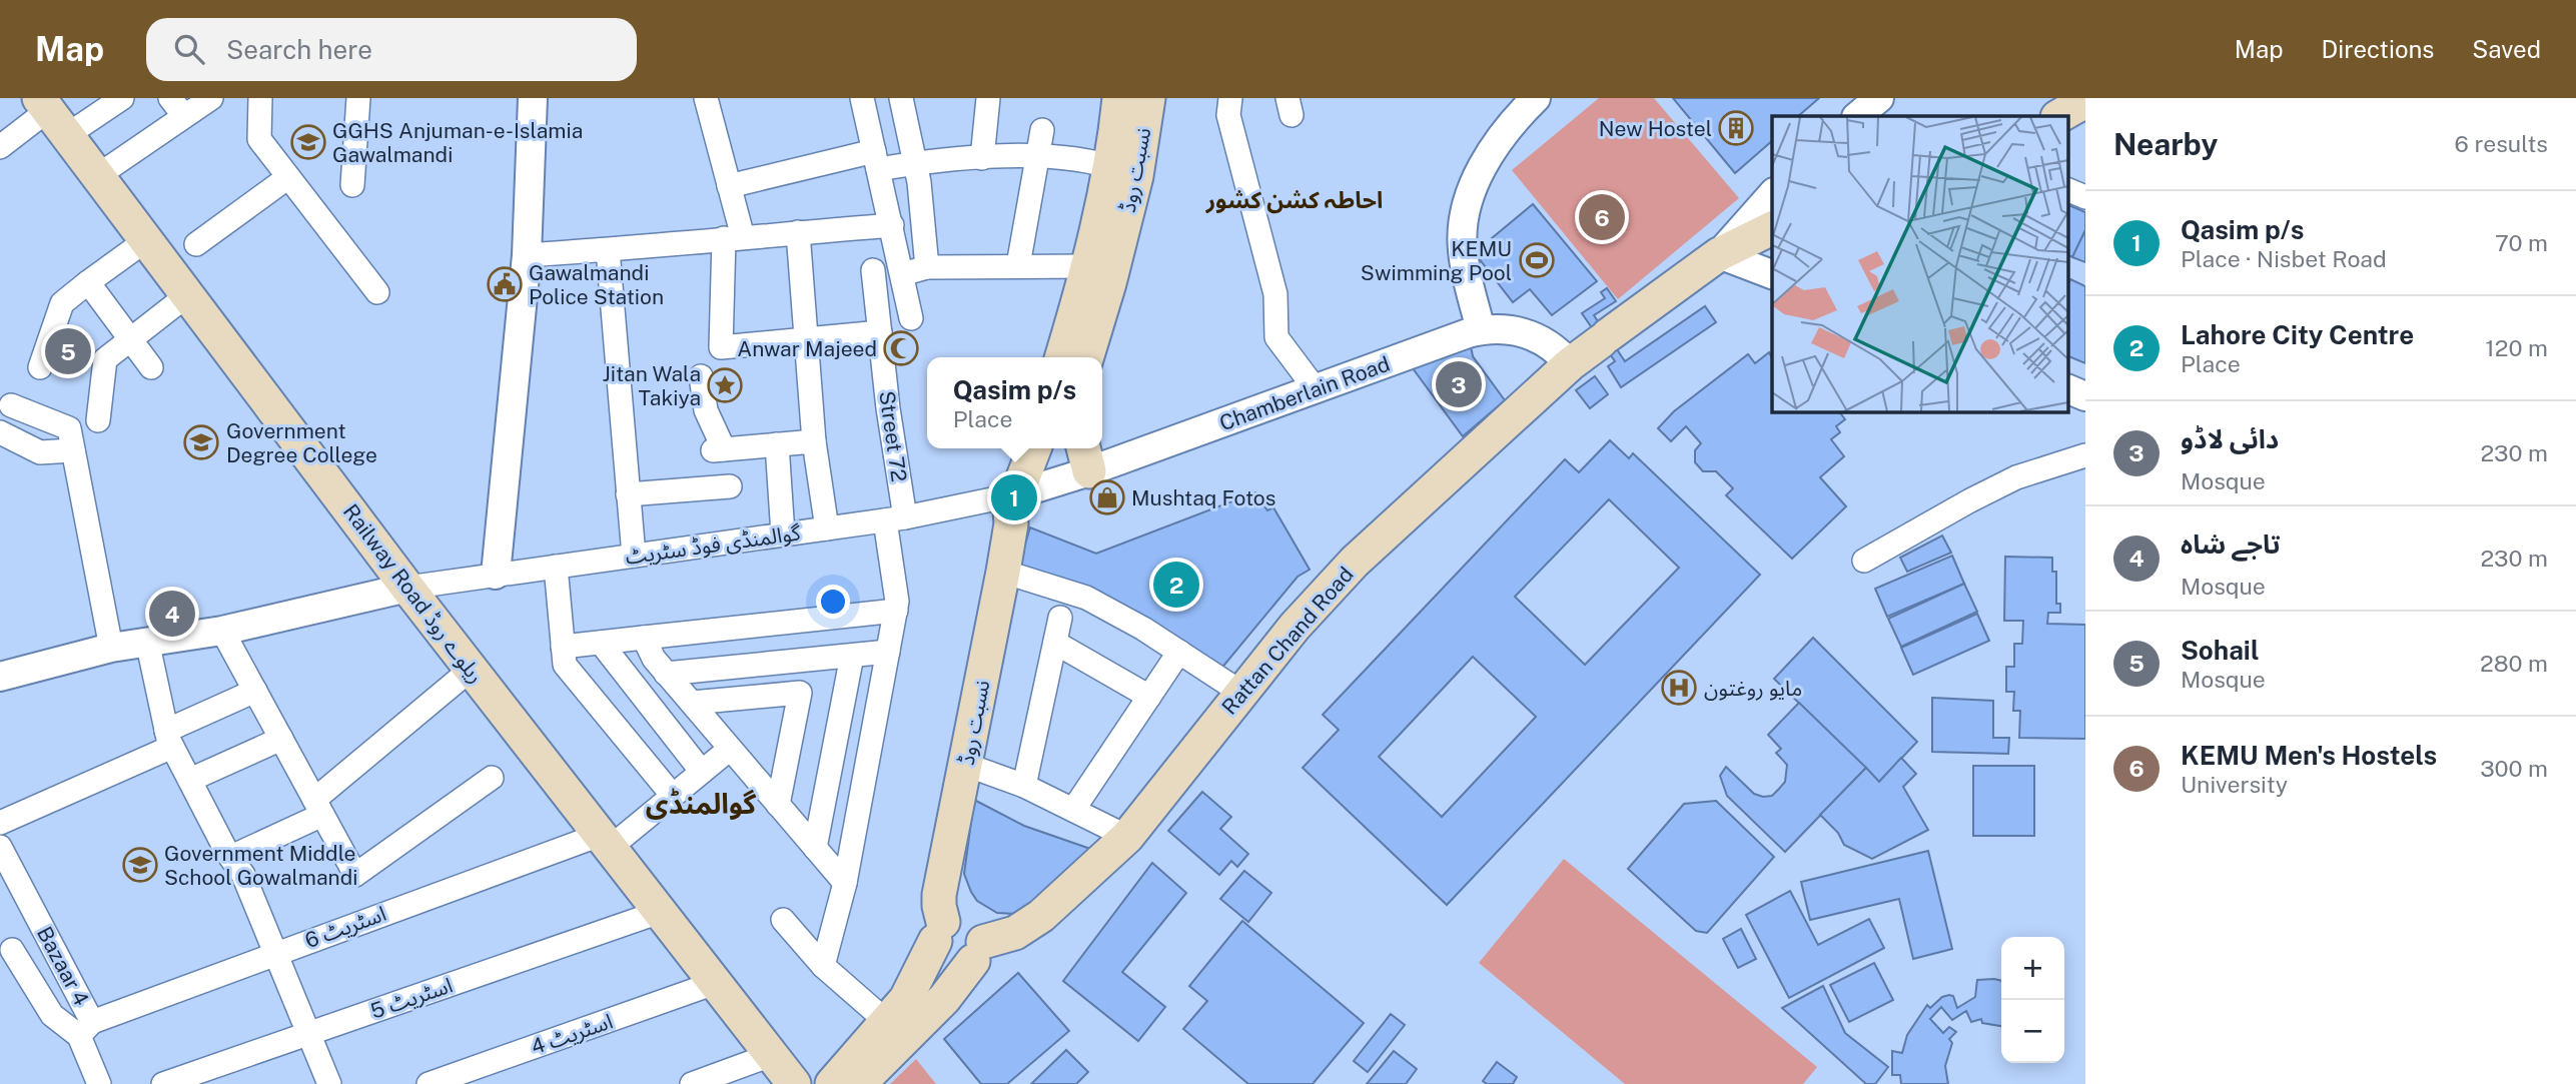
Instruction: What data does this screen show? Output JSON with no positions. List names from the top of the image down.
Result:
{
  "streets": {
    "main road": ["نسبت روڈ", "Railway Road ریلوے روڈ", "Rattan Chand Road"],
    "street": [
      "Chamberlain Road",
      "Street 72",
      "گوالمنڈی فوڈ سٹریٹ",
      "اسٹریٹ 6",
      "Bazaar 4",
      "اسٹریٹ 5",
      "اسٹریٹ 4"
    ]
  },
  "crossings": [
    ["نسبت روڈ", "Chamberlain Road"],
    ["نسبت روڈ", "گوالمنڈی فوڈ سٹریٹ"],
    ["Chamberlain Road", "گوالمنڈی فوڈ سٹریٹ"],
    ["Chamberlain Road", "Rattan Chand Road"],
    ["Street 72", "گوالمنڈی فوڈ سٹریٹ"],
    ["گوالمنڈی فوڈ سٹریٹ", "Railway Road ریلوے روڈ"],
    ["Railway Road ریلوے روڈ", "اسٹریٹ 6"],
    ["Railway Road ریلوے روڈ", "اسٹریٹ 5"],
    ["Railway Road ریلوے روڈ", "اسٹریٹ 4"],
    ["اسٹریٹ 6", "Bazaar 4"]
  ],
  "districts": ["احاطہ کشن کشور", "گوالمنڈی"],
  "places": {
    "building": ["New Hostel"],
    "school or university": ["GGHS Anjuman-e-Islamia Gawalmandi", "Government Degree College", "Government Middle School Gowalmandi"],
    "sports": ["KEMU Swimming Pool"],
    "public building": ["Gawalmandi Police Station"],
    "mosque": ["Anwar Majeed"],
    "place": ["Jitan Wala Takiya"],
    "shop": ["Mushtaq Fotos"],
    "hospital": ["مایو روغتون"]
  },
  "page": {
    "header": "Map",
    "search": "Search here",
    "nav": ["Map", "Directions", "Saved"],
    "heading": ["Nearby", "6 results"],
    "list": [
      {
        "mark": "1",
        "name": "Qasim p/s",
        "note": "Place · Nisbet Road",
        "value": "70 m"
      },
      {
        "mark": "2",
        "name": "Lahore City Centre",
        "note": "Place",
        "value": "120 m"
      },
      {
        "mark": "3",
        "name": "دائی لاڈو",
        "note": "Mosque",
        "value": "230 m"
      },
      {
        "mark": "4",
        "name": "تاجے شاہ",
        "note": "Mosque",
        "value": "230 m"
      },
      {
        "mark": "5",
        "name": "Sohail",
        "note": "Mosque",
        "value": "280 m"
      },
      {
        "mark": "6",
        "name": "KEMU Men's Hostels",
        "note": "University",
        "value": "300 m"
      }
    ],
    "pins": [
      "6",
      "5",
      "3",
      "1",
      "2",
      "4"
    ],
    "popup": ["Qasim p/s", "Place"],
    "map_buttons": ["+", "−"]
  }
}
